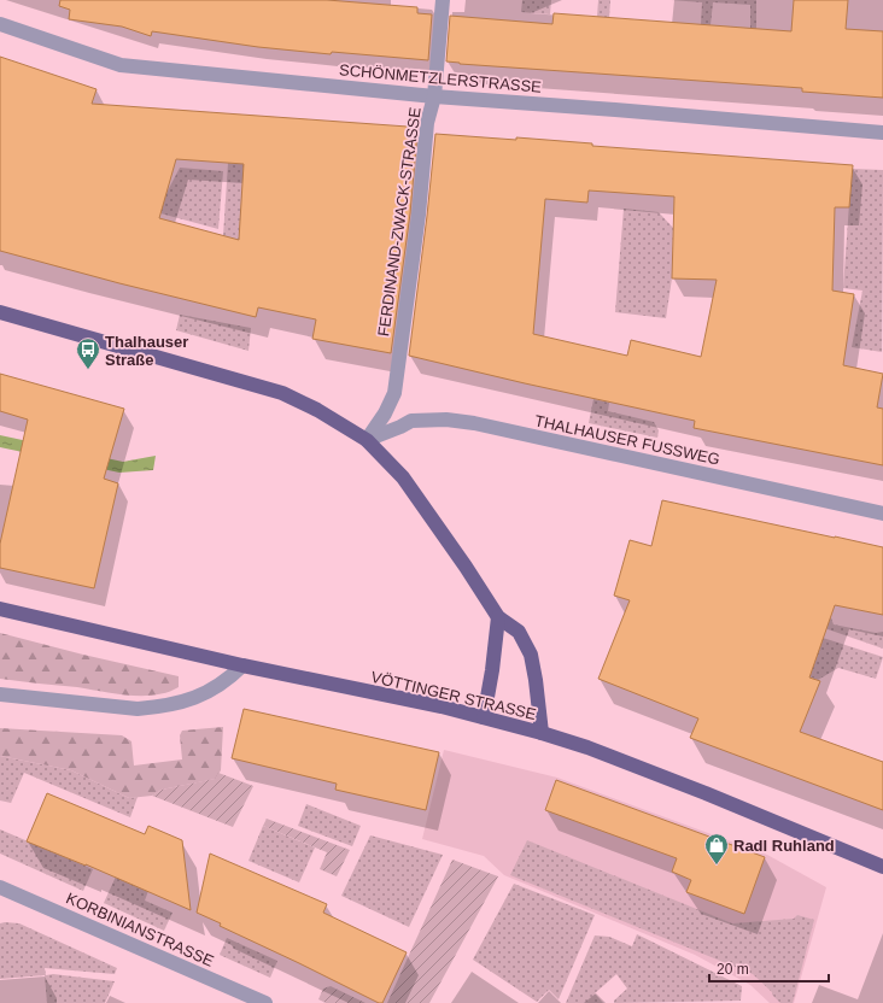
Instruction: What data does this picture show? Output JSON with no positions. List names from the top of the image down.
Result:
{
  "streets": {
    "main road": ["VÖTTINGER STRASSE"],
    "street": [
      "SCHÖNMETZLERSTRASSE",
      "FERDINAND-ZWACK-STRASSE",
      "THALHAUSER FUSSWEG",
      "KORBINIANSTRASSE"
    ]
  },
  "crossings": [
    ["SCHÖNMETZLERSTRASSE", "FERDINAND-ZWACK-STRASSE"],
    ["FERDINAND-ZWACK-STRASSE", "THALHAUSER FUSSWEG"]
  ],
  "places": {
    "bus stop": ["Thalhauser Straße"],
    "shop": ["Radl Ruhland"]
  },
  "scale_bar": "20 m"
}
